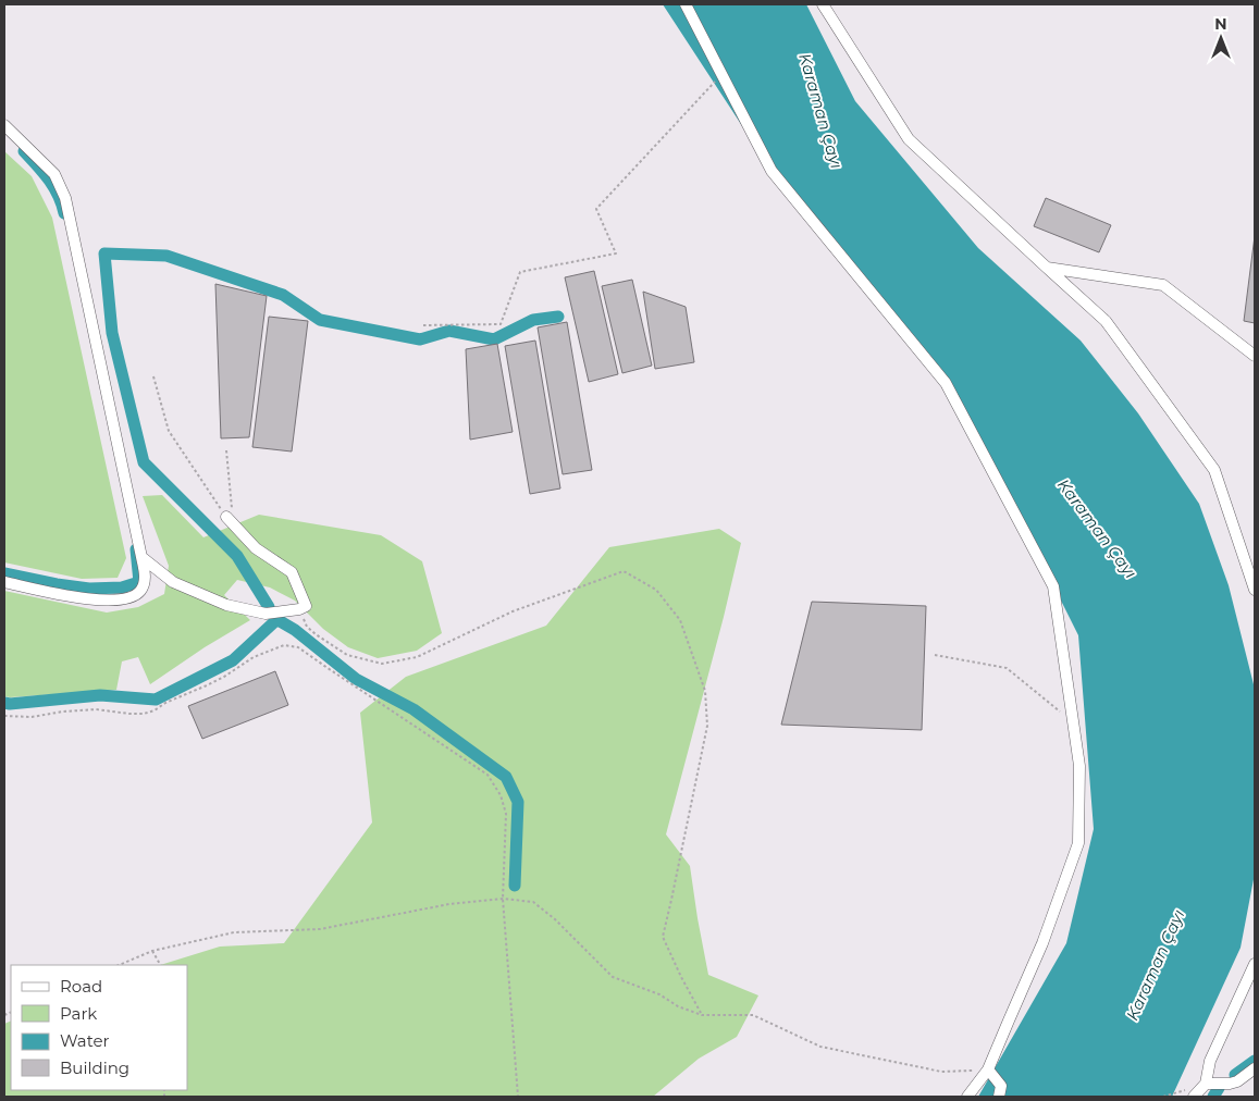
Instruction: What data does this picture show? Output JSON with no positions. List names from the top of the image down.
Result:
{
  "water": ["Karaman Çayı"],
  "legend": [
    "Road",
    "Park",
    "Water",
    "Building"
  ],
  "north": "top"
}
